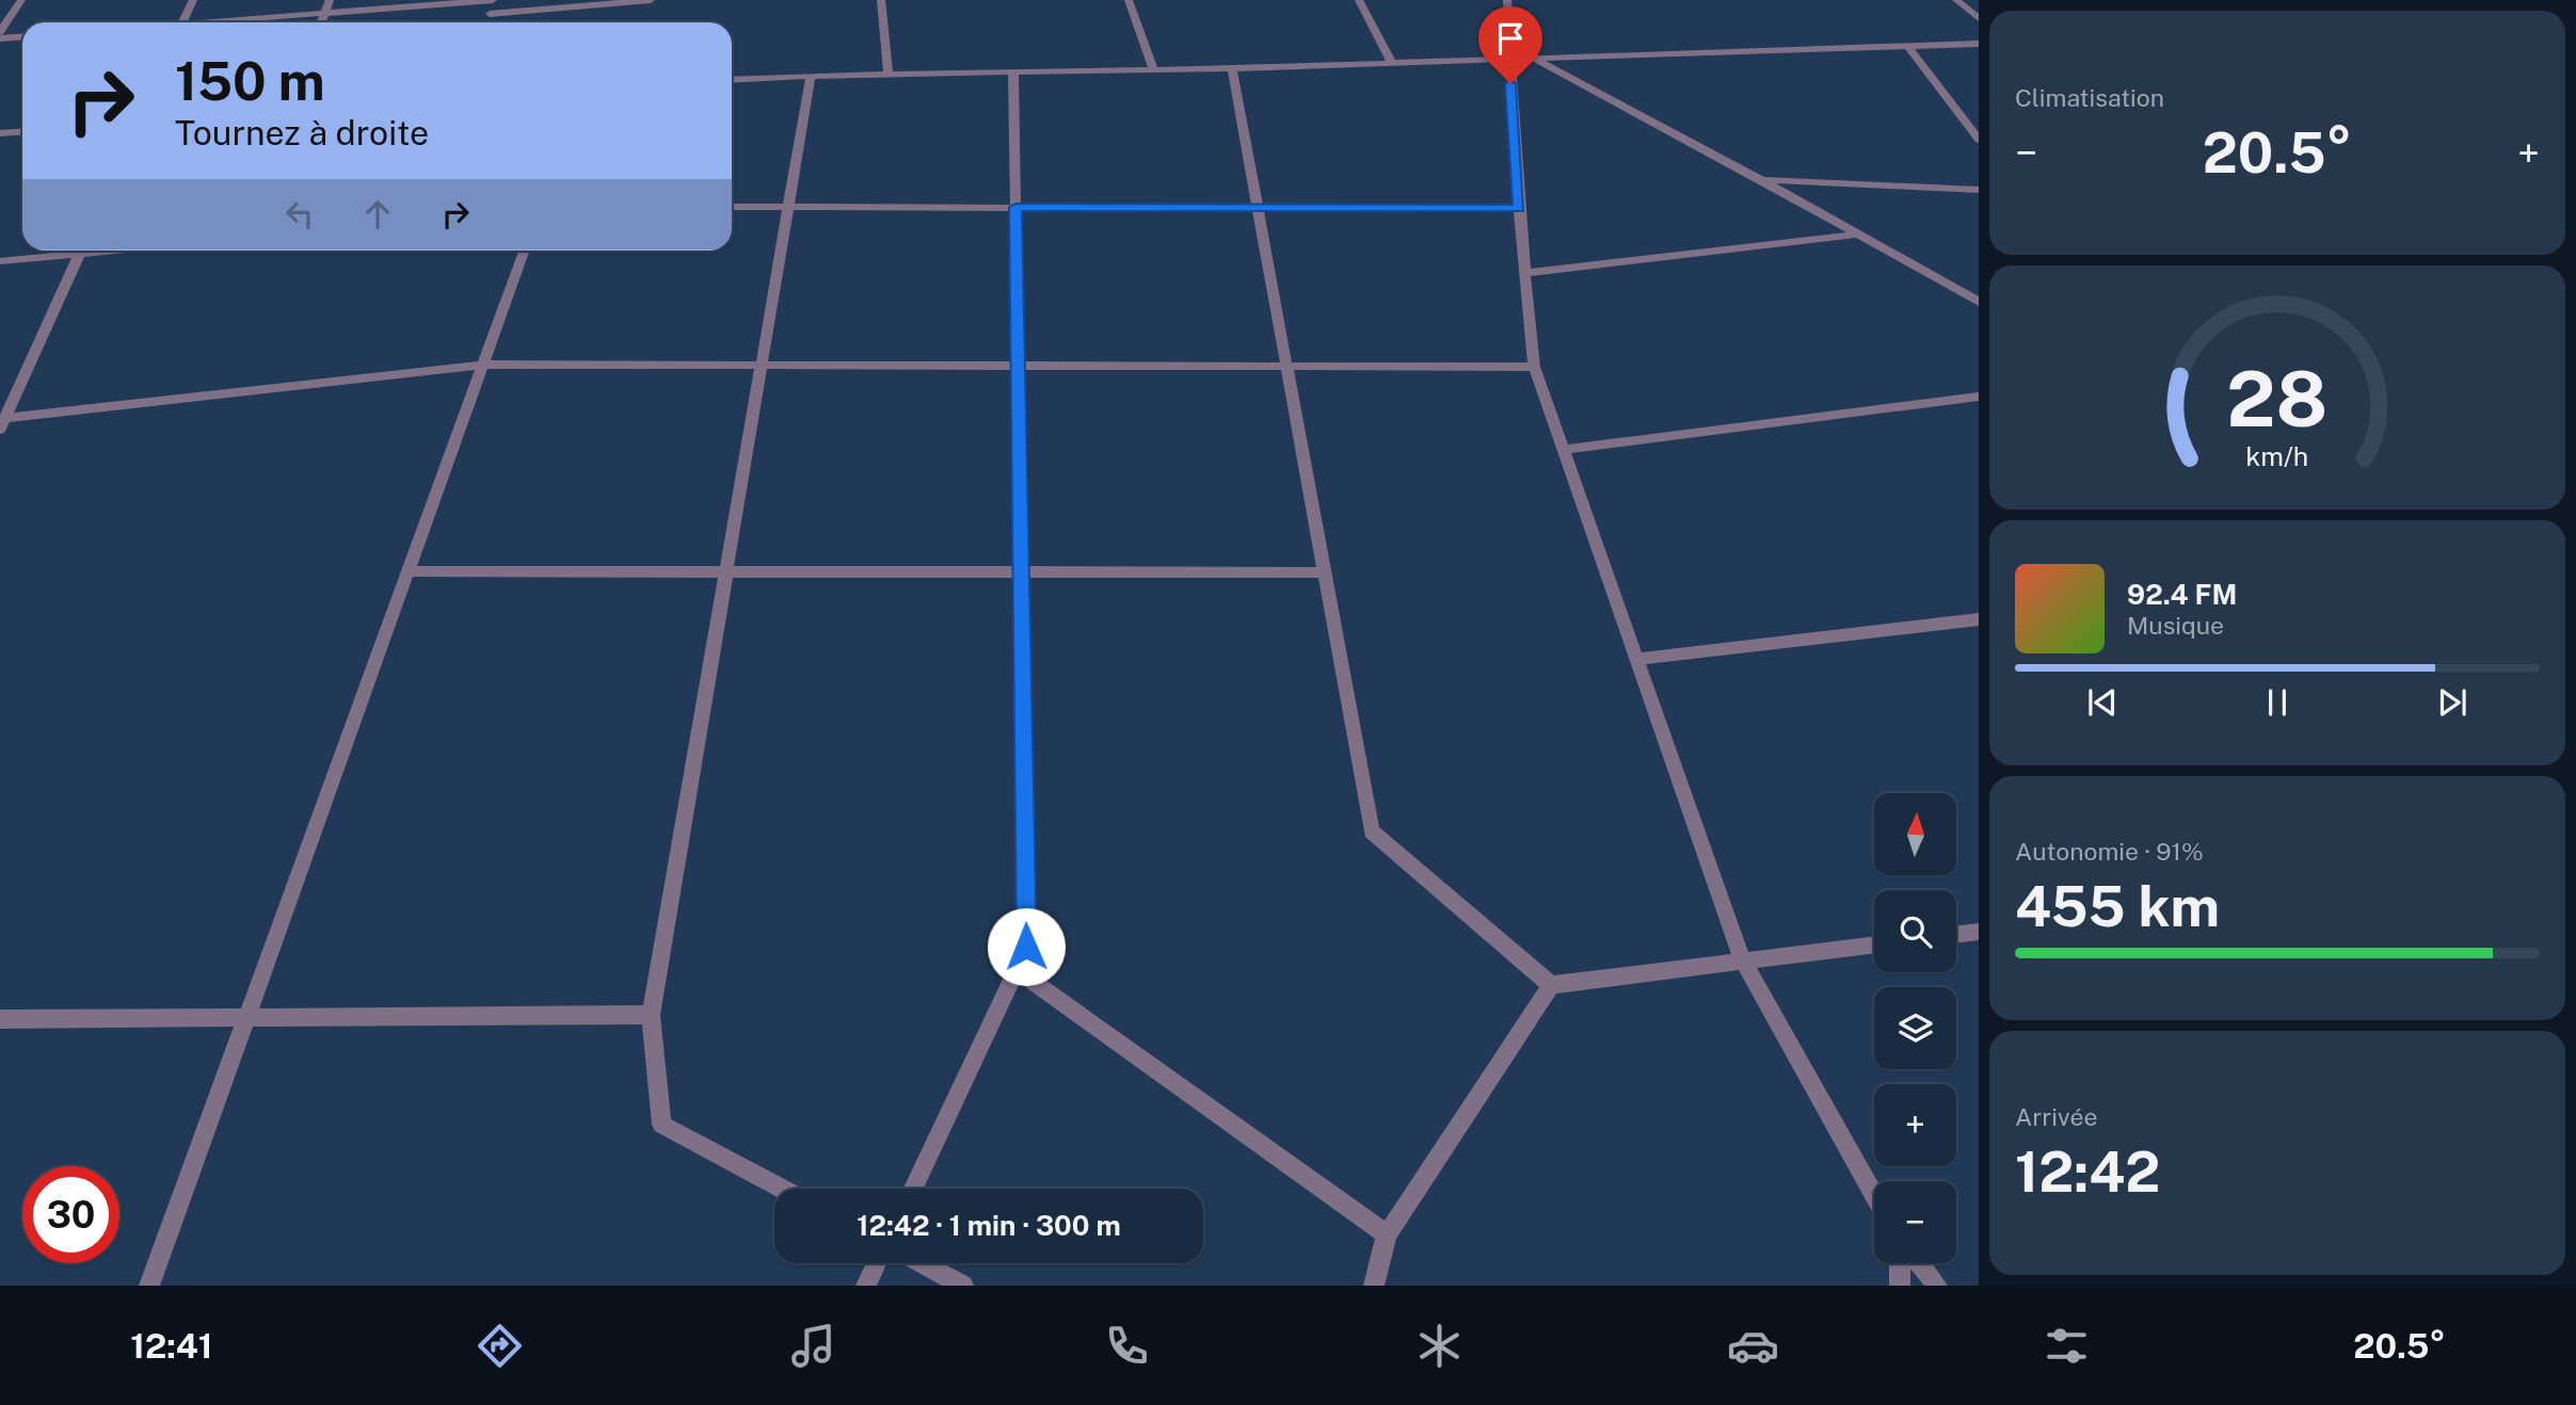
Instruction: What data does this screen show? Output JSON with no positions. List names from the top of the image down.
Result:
{
  "north": "top",
  "page": {
    "tile": [
      "Climatisation",
      ["Autonomie · 91%", "455 km"],
      ["Arrivée", "12:42"]
    ],
    "turn": ["150 m", "Tournez à droite"],
    "heat": ["−", "20.5°", "+"],
    "song": ["92.4 FM", "Musique"],
    "map_buttons": ["+", "−"],
    "limit": "30",
    "trip": "12:42 · 1 min · 300 m",
    "tabs": ["12:41", "20.5°"],
    "gauge": ["28", "km/h"]
  }
}
